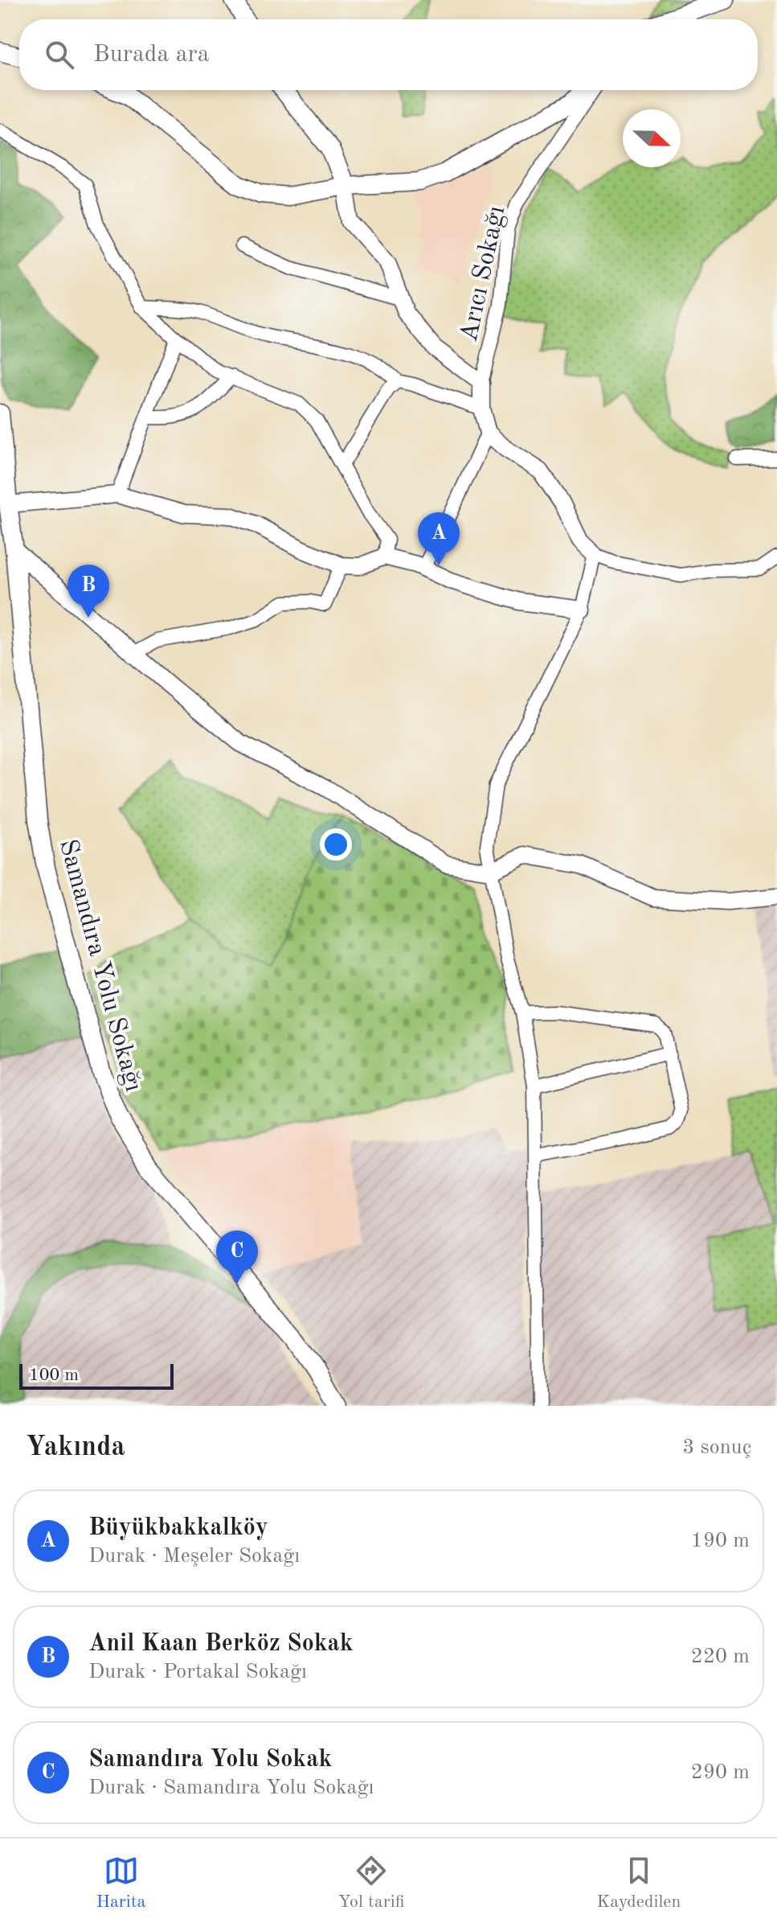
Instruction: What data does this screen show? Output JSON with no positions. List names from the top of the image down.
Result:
{
  "streets": {
    "main road": ["Samandıra Yolu Sokağı"],
    "street": ["Arıcı Sokağı"]
  },
  "scale_bar": "100 m",
  "north": "right",
  "page": {
    "search": "Burada ara",
    "pins": ["A", "B", "C"],
    "scale": "100 m",
    "heading": ["Yakında", "3 sonuç"],
    "list": [
      {
        "mark": "A",
        "name": "Büyükbakkalköy",
        "note": "Durak · Meşeler Sokağı",
        "value": "190 m"
      },
      {
        "mark": "B",
        "name": "Anil Kaan Berköz Sokak",
        "note": "Durak · Portakal Sokağı",
        "value": "220 m"
      },
      {
        "mark": "C",
        "name": "Samandıra Yolu Sokak",
        "note": "Durak · Samandıra Yolu Sokağı",
        "value": "290 m"
      }
    ],
    "nav": ["Harita", "Yol tarifi", "Kaydedilen"]
  }
}
